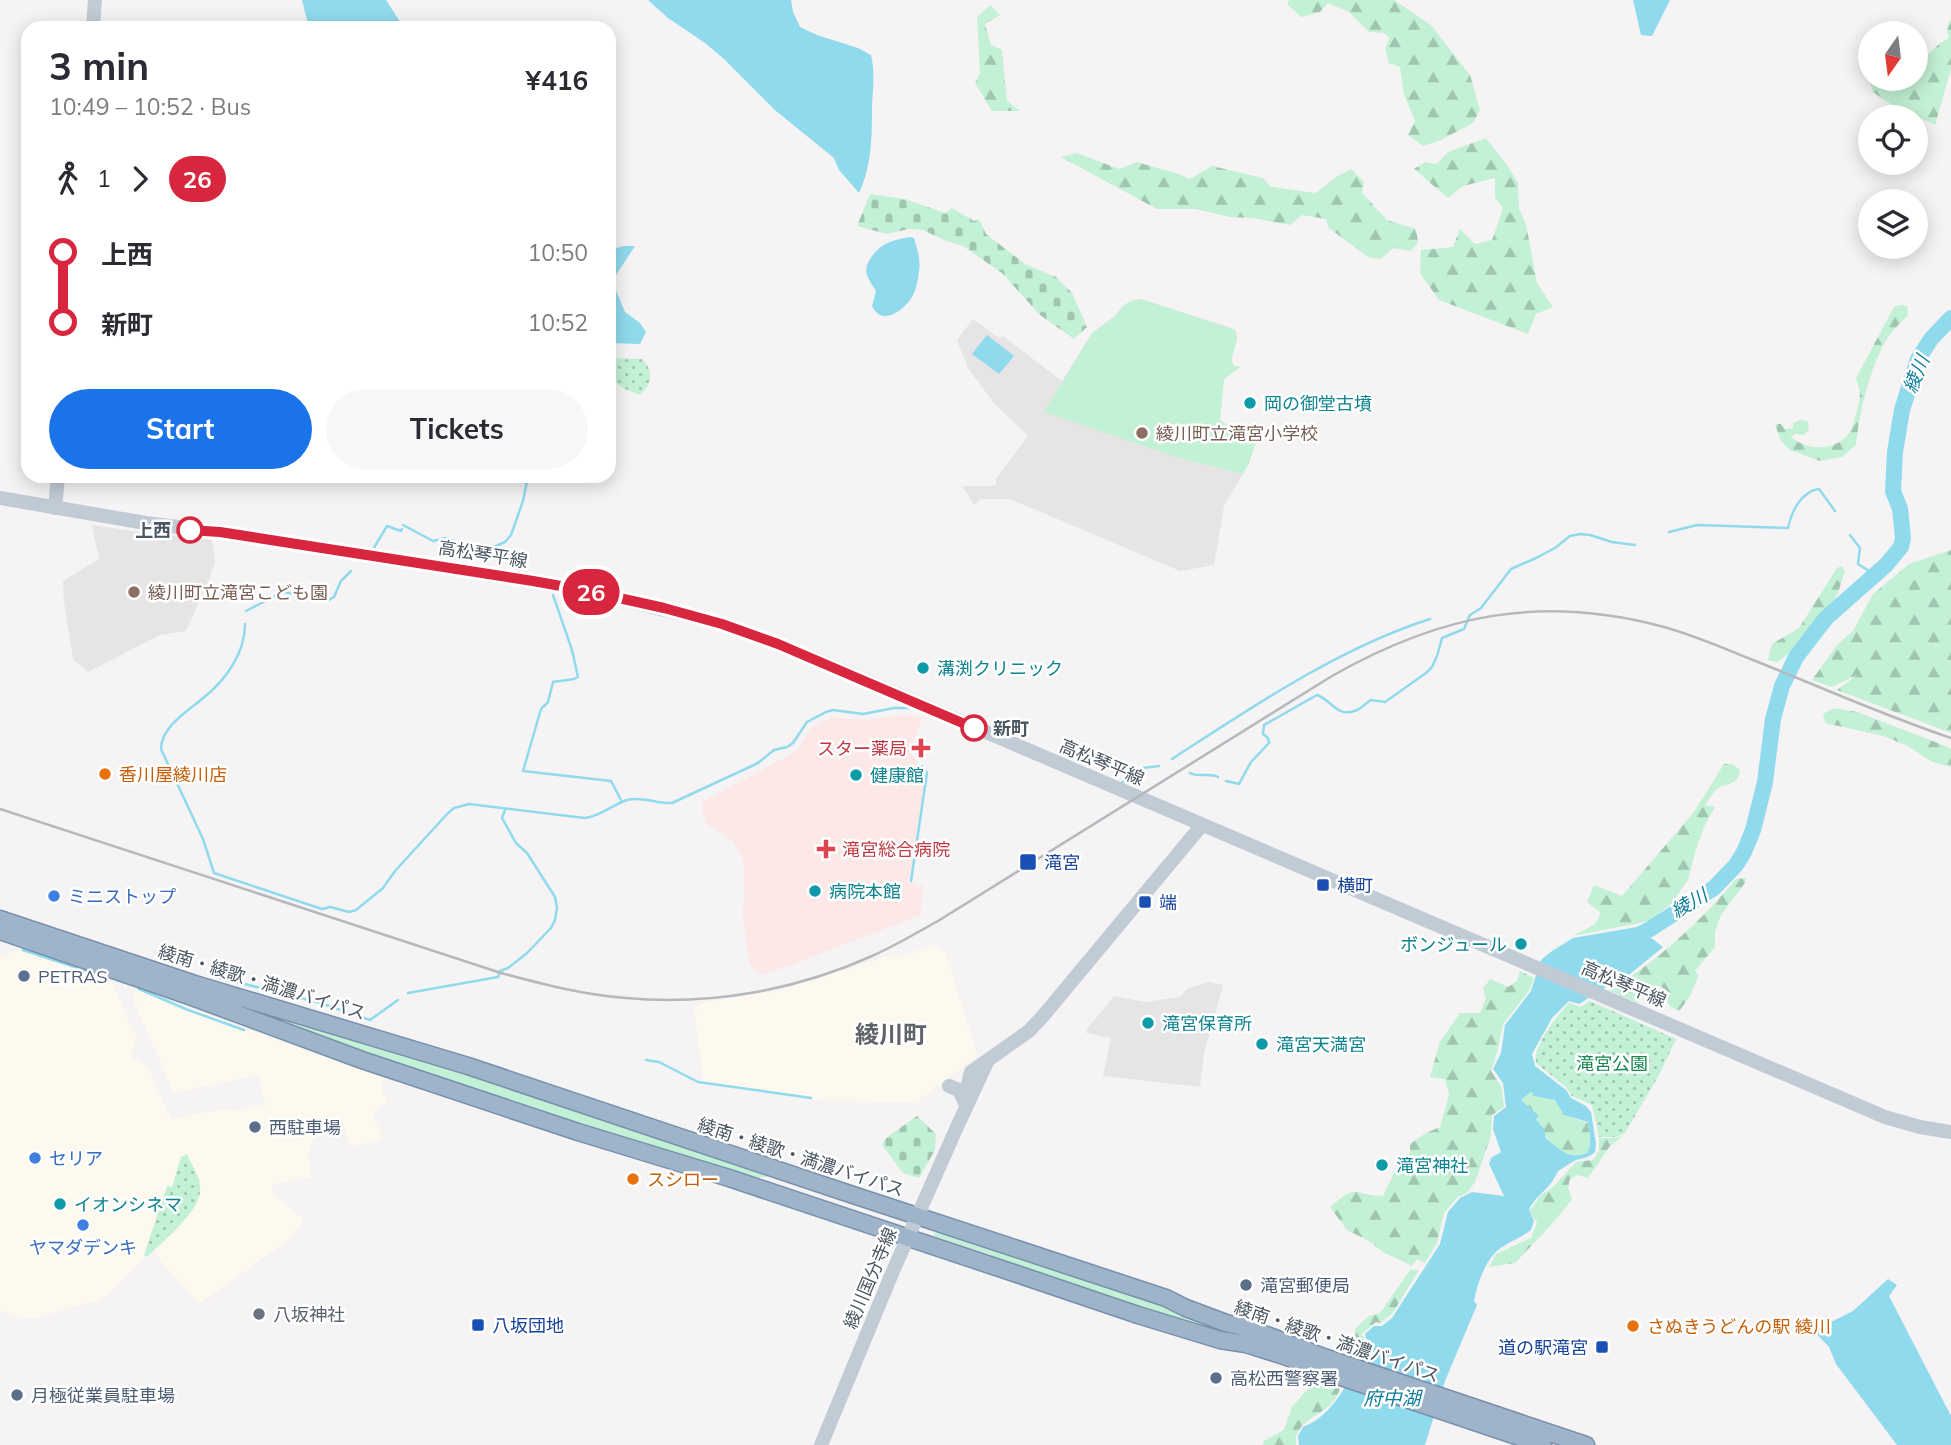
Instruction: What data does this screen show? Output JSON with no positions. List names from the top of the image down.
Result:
{
  "streets": {
    "highway": ["綾南・綾歌・満濃バイパス"],
    "main road": ["高松琴平線", "綾川国分寺線"]
  },
  "crossings": [
    ["高松琴平線", "綾川国分寺線"],
    ["綾南・綾歌・満濃バイパス", "綾川国分寺線"]
  ],
  "districts": ["綾川町"],
  "water": ["綾川", "府中湖"],
  "parks": ["滝宮公園"],
  "places": {
    "other": [
      "岡の御堂古墳",
      "綾川町立滝宮小学校",
      "上西",
      "綾川町立滝宮こども園",
      "溝渕クリニック",
      "新町",
      "香川屋綾川店",
      "健康館",
      "病院本館",
      "ミニストップ",
      "ボンジュール",
      "PETRAS",
      "滝宮保育所",
      "滝宮天満宮",
      "西駐車場",
      "セリア",
      "滝宮神社",
      "スシロー",
      "イオンシネマ",
      "ヤマダデンキ",
      "滝宮郵便局",
      "八坂神社",
      "さぬきうどんの駅 綾川",
      "高松西警察署",
      "月極従業員駐車場"
    ],
    "health": ["スター薬局", "滝宮総合病院"],
    "transit": [
      "滝宮",
      "横町",
      "端",
      "八坂団地",
      "道の駅滝宮"
    ]
  },
  "lines": ["bus line 26"],
  "north": "bottom",
  "page": {
    "on_map": "26",
    "heading": ["3 min", "10:49 – 10:52 · Bus", "¥416"],
    "legs": ["1", "26"],
    "list": [
      {
        "name": "上西",
        "value": "10:50"
      },
      {
        "name": "新町",
        "value": "10:52"
      }
    ],
    "buttons": ["Start", "Tickets"]
  }
}
